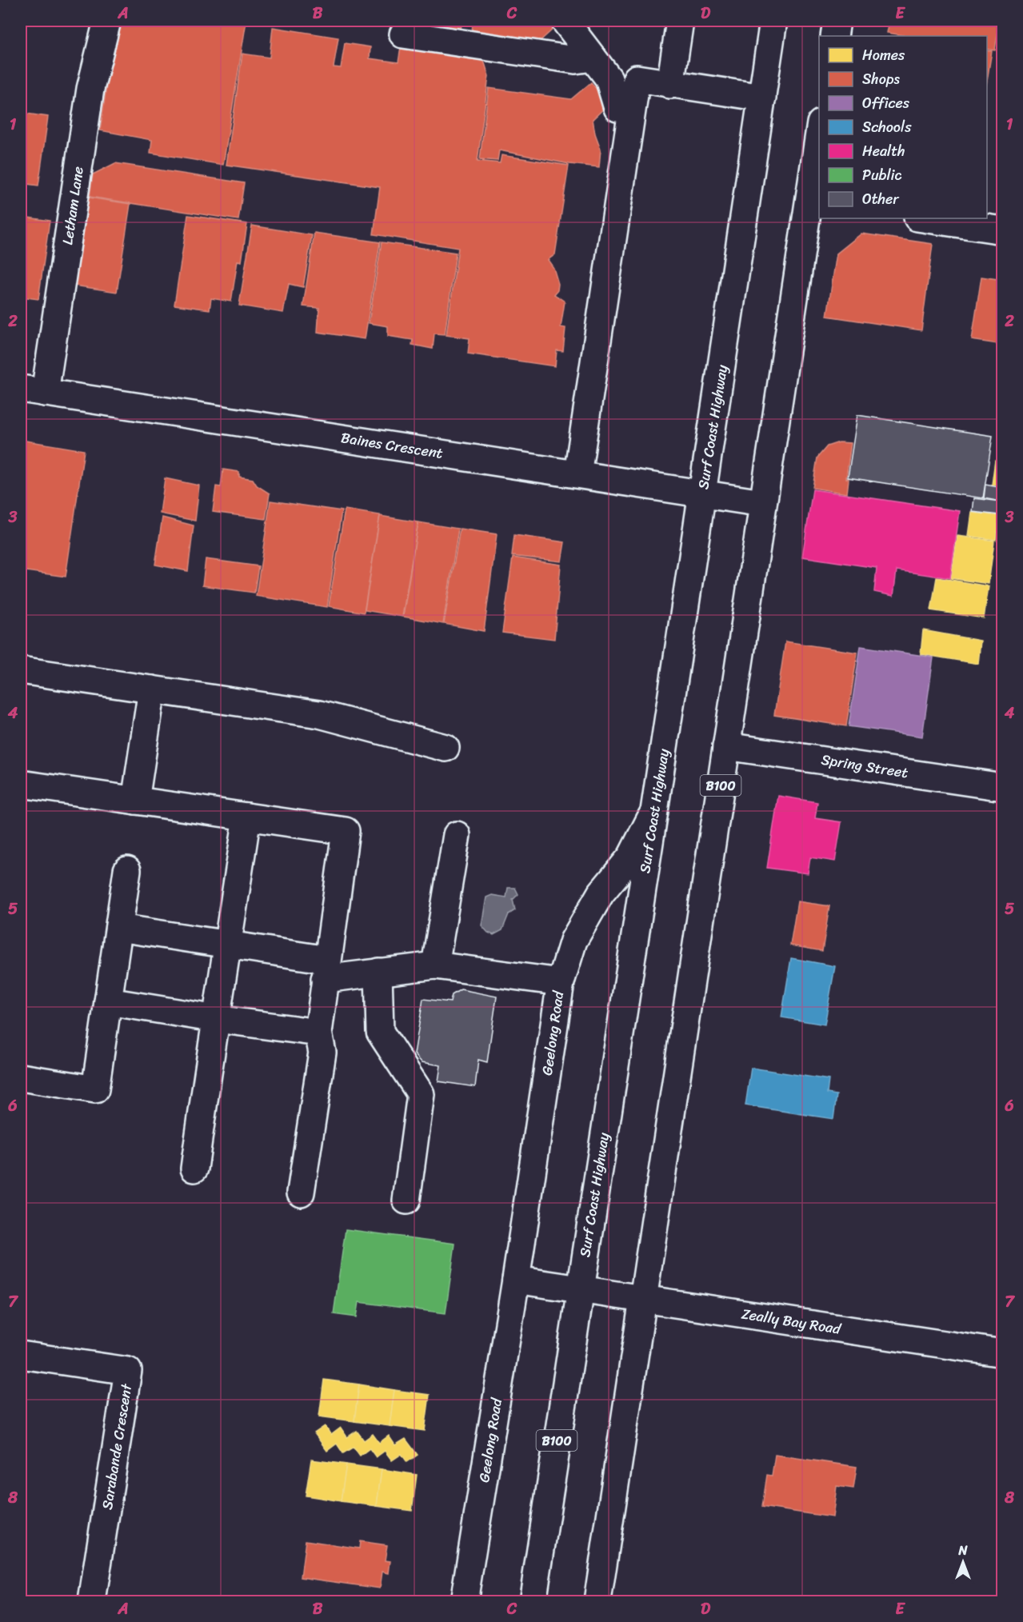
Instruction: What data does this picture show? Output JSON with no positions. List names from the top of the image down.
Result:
{
  "streets": {
    "main road": [
      "Letham Lane",
      "Surf Coast Highway",
      "Baines Crescent",
      "Spring Street",
      "B100",
      "Geelong Road",
      "Zeally Bay Road",
      "Sarabande Crescent"
    ]
  },
  "crossings": [
    ["Letham Lane", "Baines Crescent"],
    ["Surf Coast Highway", "Baines Crescent"],
    ["Surf Coast Highway", "Geelong Road"],
    ["Surf Coast Highway", "Zeally Bay Road"],
    ["Baines Crescent", "B100"],
    ["Spring Street", "B100"],
    ["B100", "Zeally Bay Road"]
  ],
  "legend": [
    "Homes",
    "Shops",
    "Offices",
    "Schools",
    "Health",
    "Public",
    "Other"
  ],
  "north": "top",
  "grid": {
    "columns": [
      "A",
      "B",
      "C",
      "D",
      "E"
    ],
    "rows": [
      "1",
      "2",
      "3",
      "4",
      "5",
      "6",
      "7",
      "8"
    ]
  }
}
